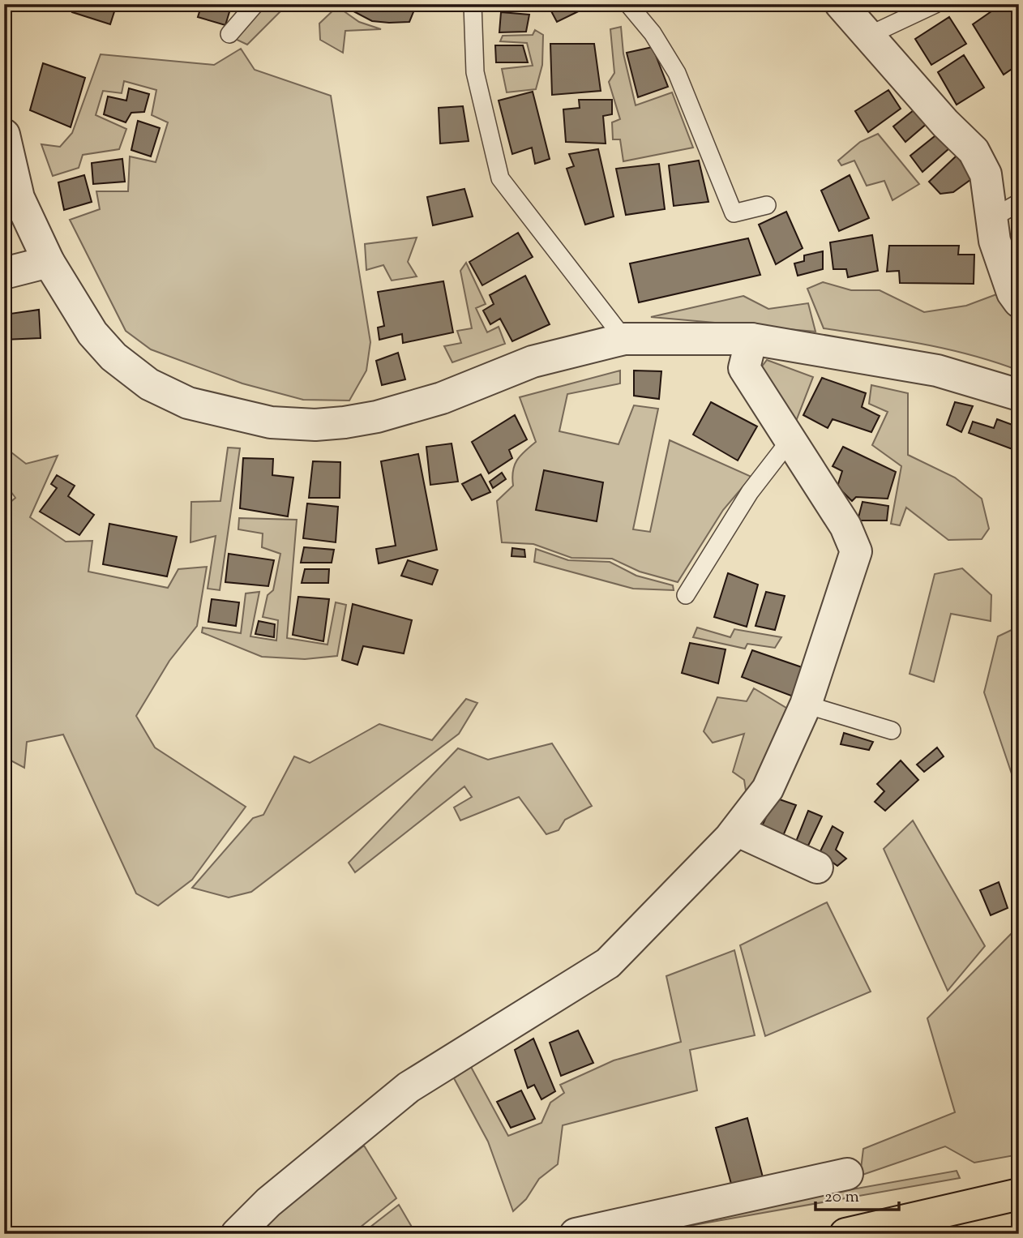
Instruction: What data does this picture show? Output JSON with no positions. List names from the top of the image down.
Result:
{
  "scale_bar": "20 m"
}
